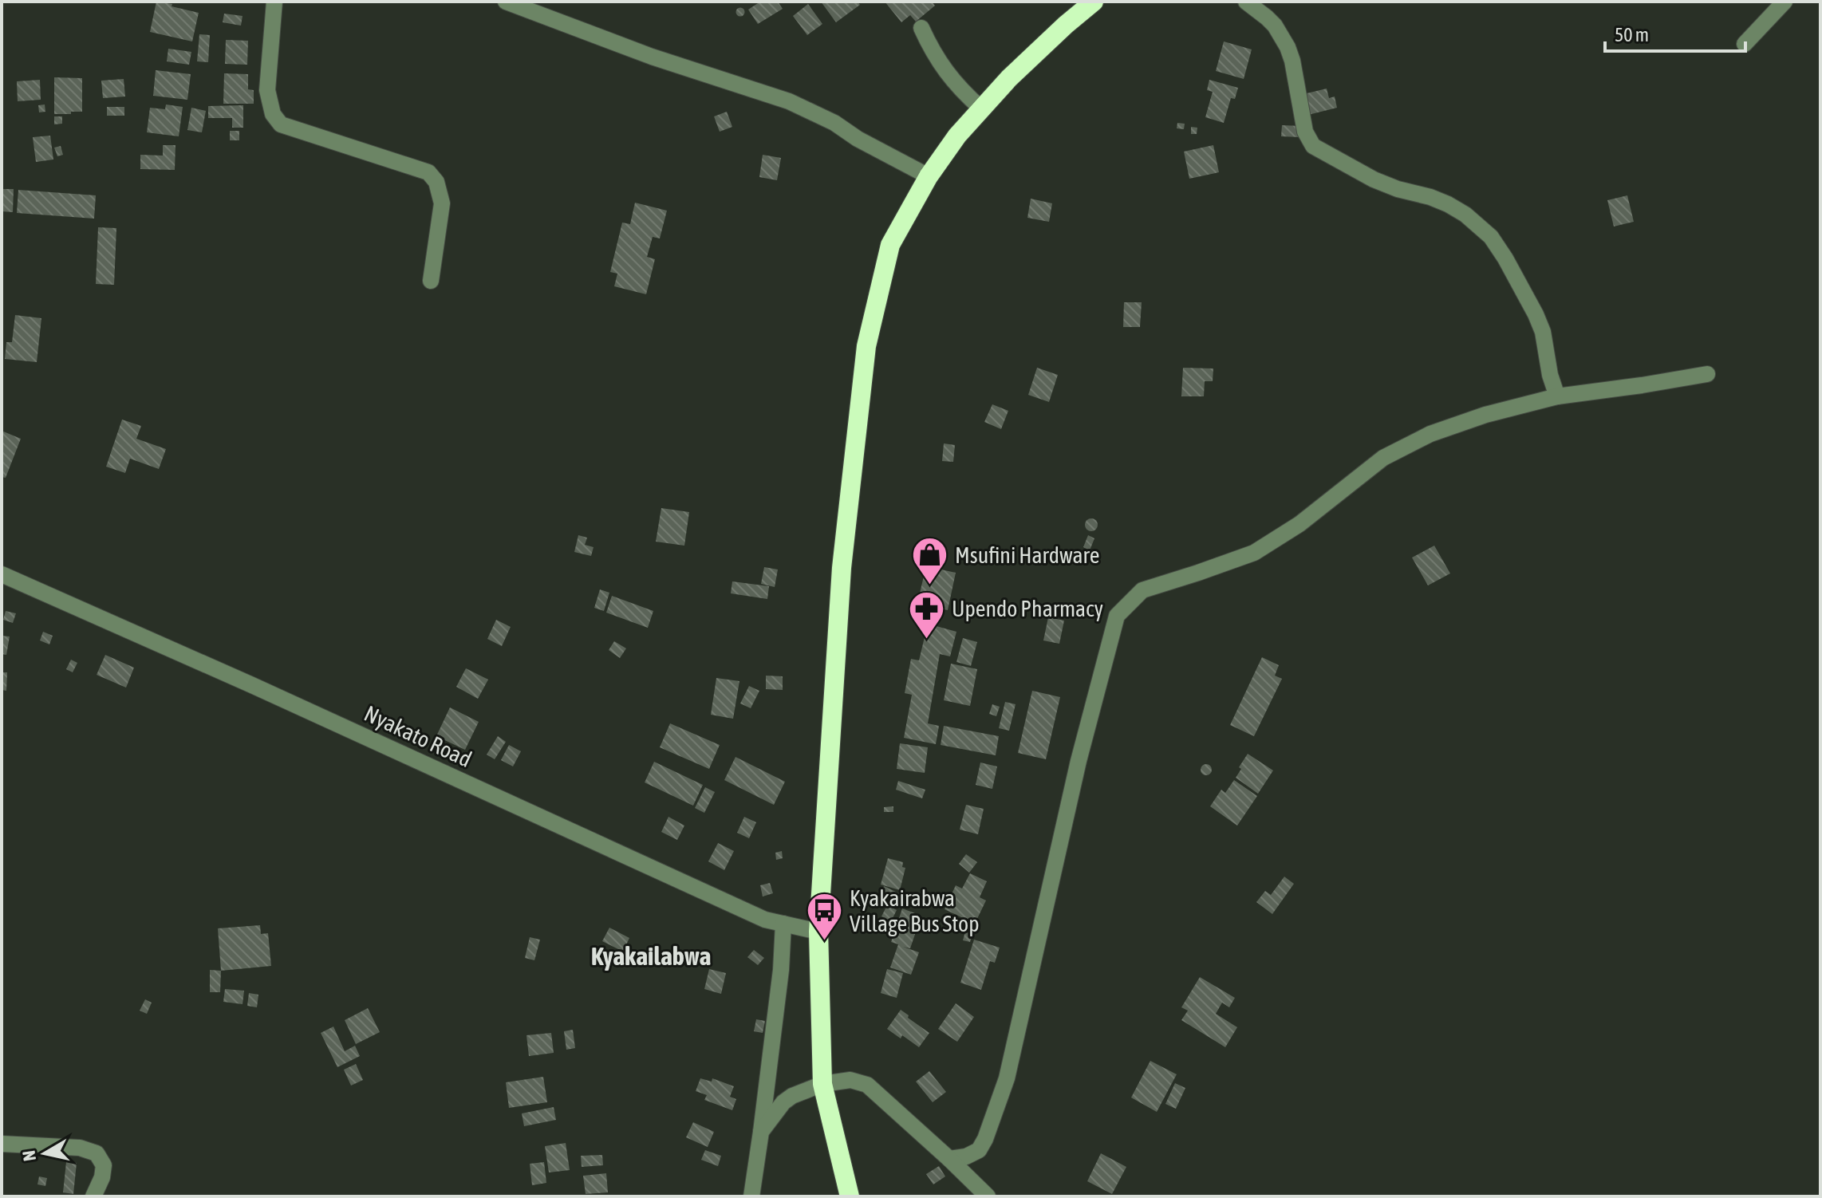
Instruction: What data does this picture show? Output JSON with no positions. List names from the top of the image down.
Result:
{
  "streets": {
    "street": ["Nyakato Road"]
  },
  "districts": ["Kyakailabwa"],
  "places": {
    "shop": ["Msufini Hardware"],
    "pharmacy": ["Upendo Pharmacy"],
    "bus stop": ["Kyakairabwa Village Bus Stop"]
  },
  "scale_bar": "50 m",
  "north": "left"
}
